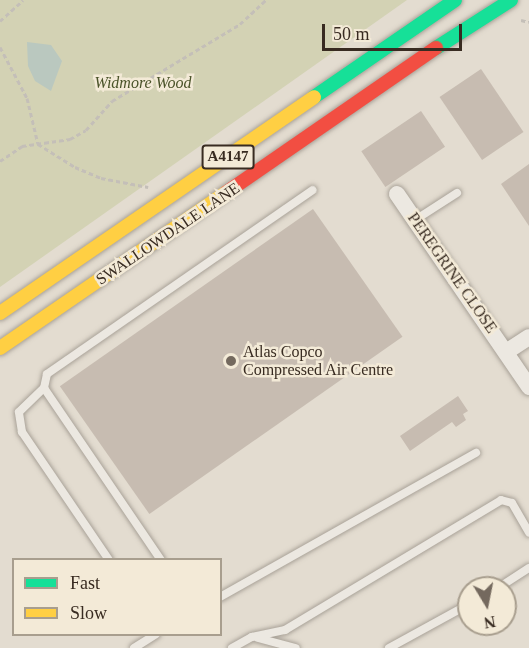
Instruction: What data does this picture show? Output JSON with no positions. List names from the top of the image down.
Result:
{
  "streets": {
    "main road": ["A4147", "SWALLOWDALE LANE"],
    "street": ["PEREGRINE CLOSE"]
  },
  "parks": ["Widmore Wood"],
  "places": ["Atlas Copco Compressed Air Centre"],
  "legend": ["Fast", "Slow"],
  "scale_bar": "50 m",
  "north": "bottom"
}
